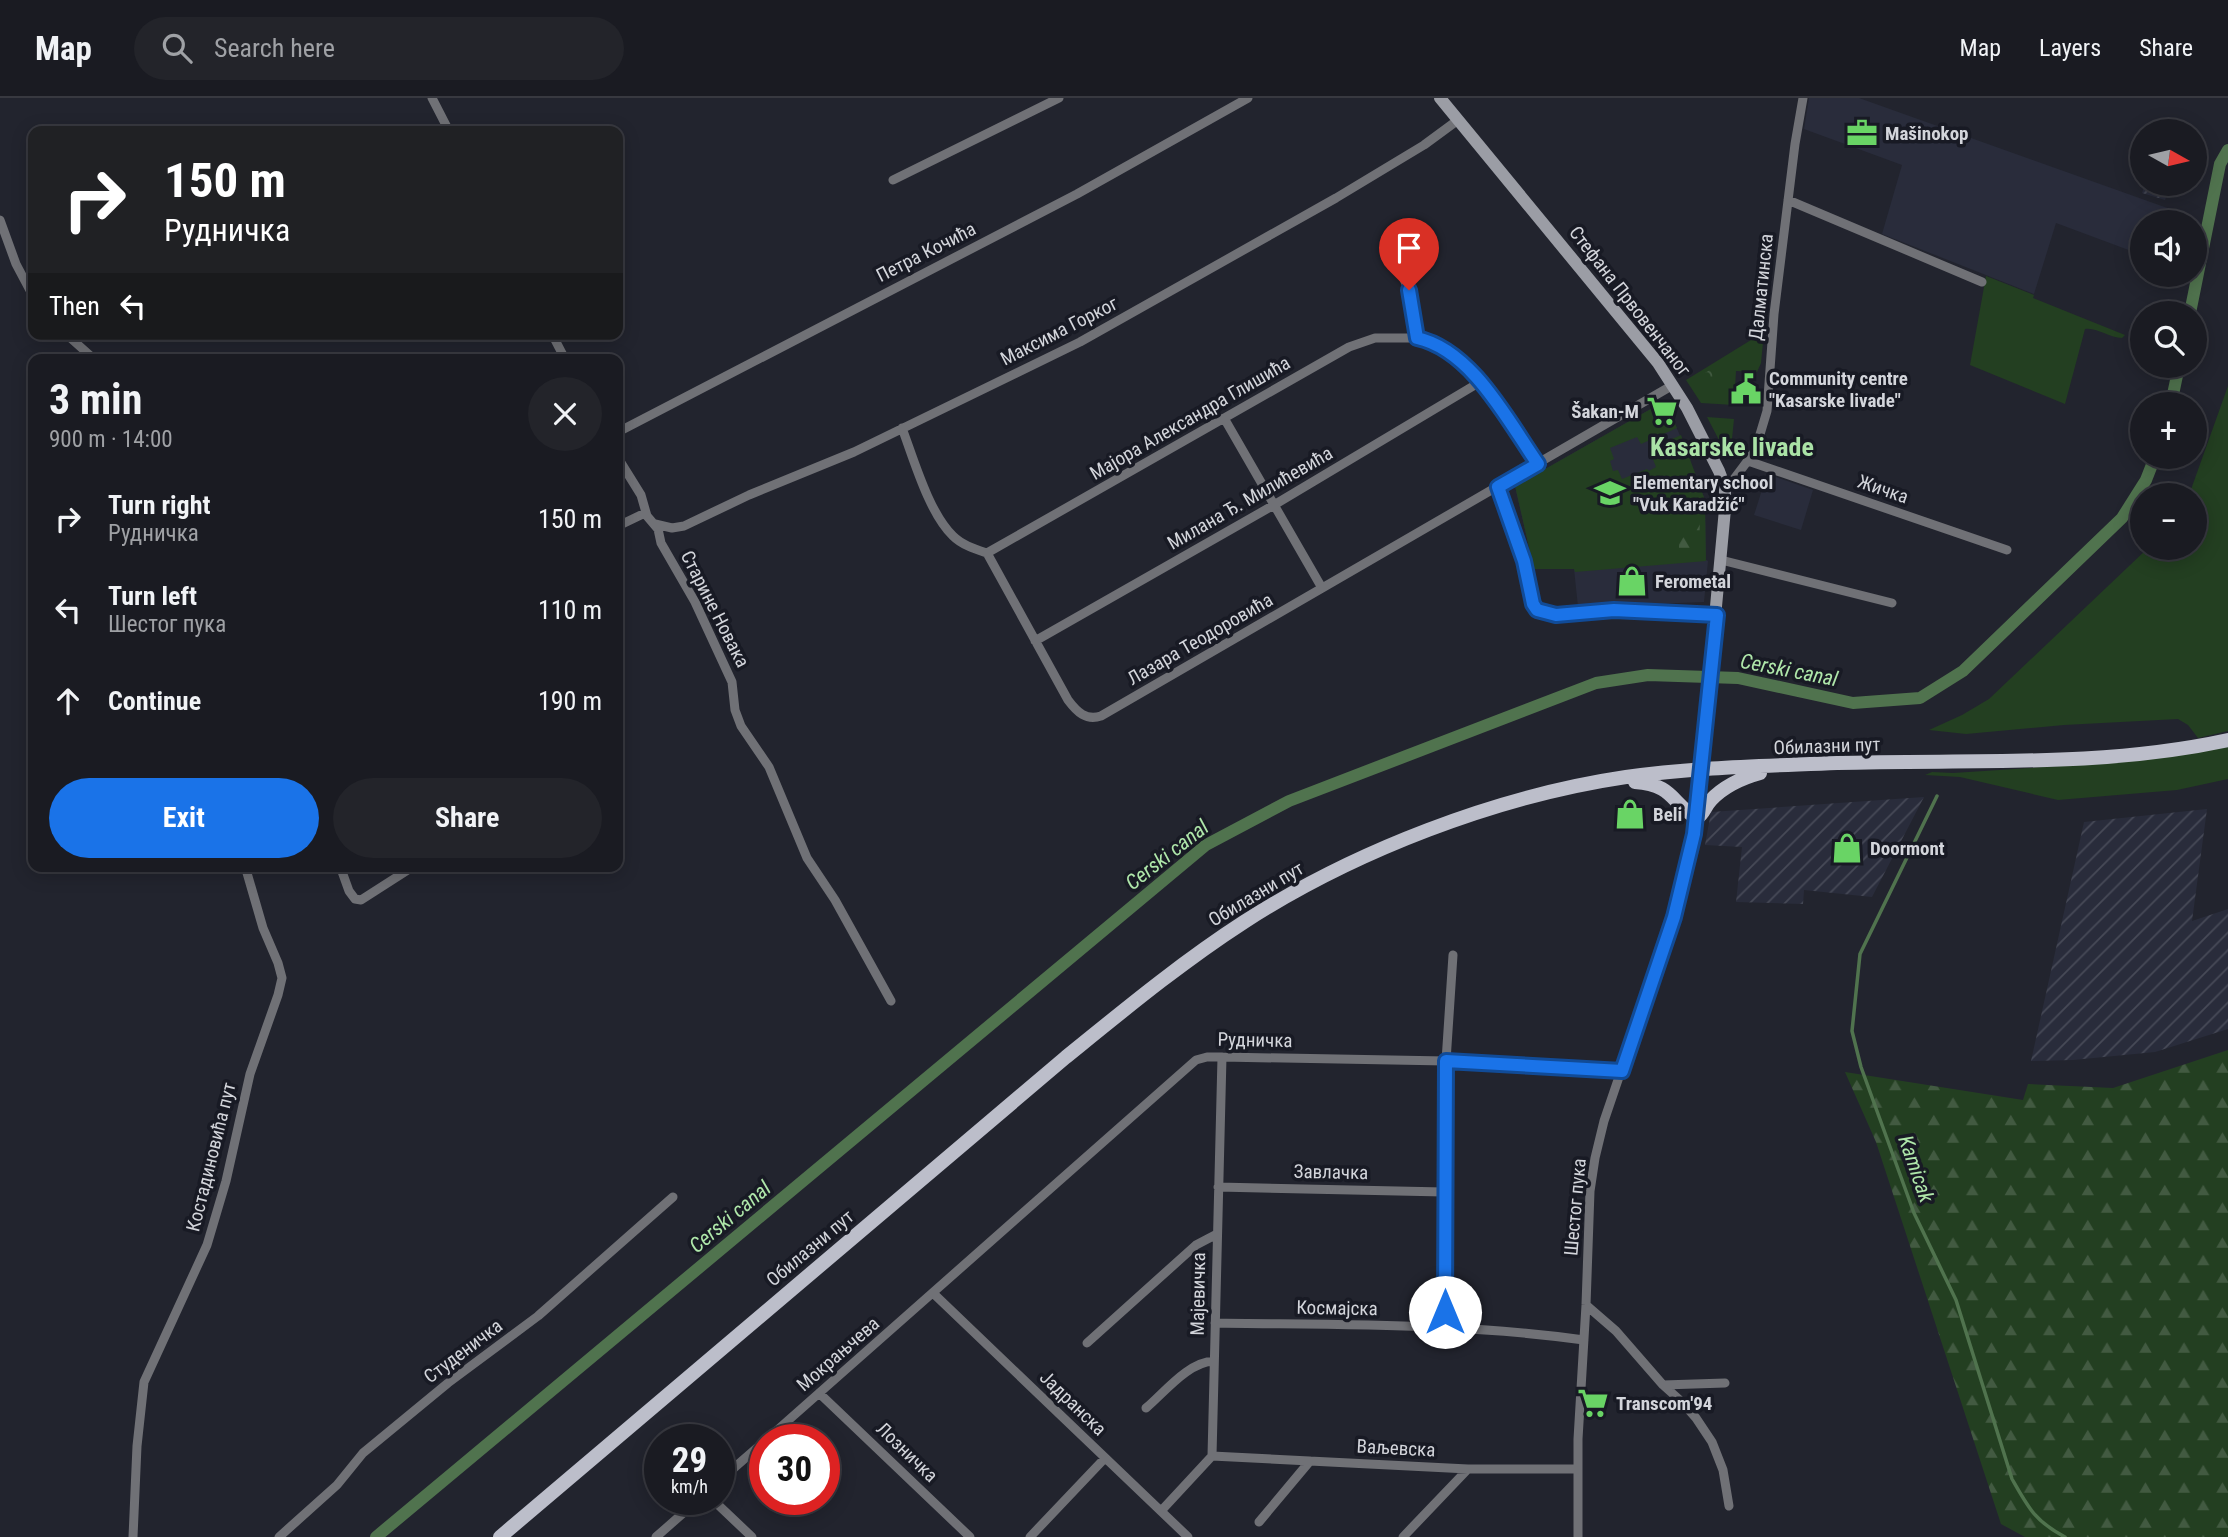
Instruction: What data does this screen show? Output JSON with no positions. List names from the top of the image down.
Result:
{
  "streets": {
    "main road": ["Обилазни пут"],
    "street": [
      "Петра Кочића",
      "Далматинска",
      "Стефана Првовенчаног",
      "Максима Горког",
      "Мајора Александра Глишића",
      "Жичка",
      "Милана Ђ. Милићевића",
      "Старине Новака",
      "Лазара Теодоровића",
      "Рудничка",
      "Костадиновића пут",
      "Завлачка",
      "Шестог пука",
      "Мајевичка",
      "Космајска",
      "Студеничка",
      "Мокрањчева",
      "Јадранска",
      "Ваљевска",
      "Лозничка"
    ]
  },
  "crossings": [
    ["Далматинска", "Стефана Првовенчаног"],
    ["Далматинска", "Жичка"],
    ["Стефана Првовенчаног", "Максима Горког"],
    ["Стефана Првовенчаног", "Лазара Теодоровића"],
    ["Стефана Првовенчаног", "Обилазни пут"],
    ["Стефана Првовенчаног", "Шестог пука"],
    ["Максима Горког", "Старине Новака"],
    ["Мајора Александра Глишића", "Лазара Теодоровића"],
    ["Милана Ђ. Милићевића", "Лазара Теодоровића"],
    ["Обилазни пут", "Шестог пука"],
    ["Рудничка", "Шестог пука"],
    ["Рудничка", "Мајевичка"],
    ["Рудничка", "Мокрањчева"],
    ["Рудничка", "Јадранска"],
    ["Завлачка", "Мајевичка"],
    ["Шестог пука", "Космајска"],
    ["Шестог пука", "Ваљевска"],
    ["Мајевичка", "Космајска"],
    ["Мајевичка", "Ваљевска"],
    ["Мокрањчева", "Јадранска"],
    ["Мокрањчева", "Лозничка"]
  ],
  "districts": ["Kasarske livade"],
  "water": ["Cerski canal", "Kamicak"],
  "places": {
    "office": ["Mašinokop"],
    "public building": ["Community centre \"Kasarske livade\""],
    "supermarket": ["Šakan-M", "Transcom'94"],
    "school or university": ["Elementary school \"Vuk Karadžić\""],
    "shop": ["Ferometal", "Beli", "Doormont"]
  },
  "north": "right",
  "page": {
    "header": "Map",
    "search": "Search here",
    "nav": ["Map", "Layers", "Share"],
    "map_buttons": ["+", "−"],
    "turn": ["150 m", "Рудничка"],
    "then": "Then",
    "heading": ["3 min", "900 m · 14:00"],
    "list": [
      {
        "name": "Turn right",
        "note": "Рудничка",
        "value": "150 m"
      },
      {
        "name": "Turn left",
        "note": "Шестог пука",
        "value": "110 m"
      },
      {
        "name": "Continue",
        "value": "190 m"
      }
    ],
    "buttons": ["Exit", "Share"],
    "speed": "29 km/h",
    "limit": "30"
  }
}
